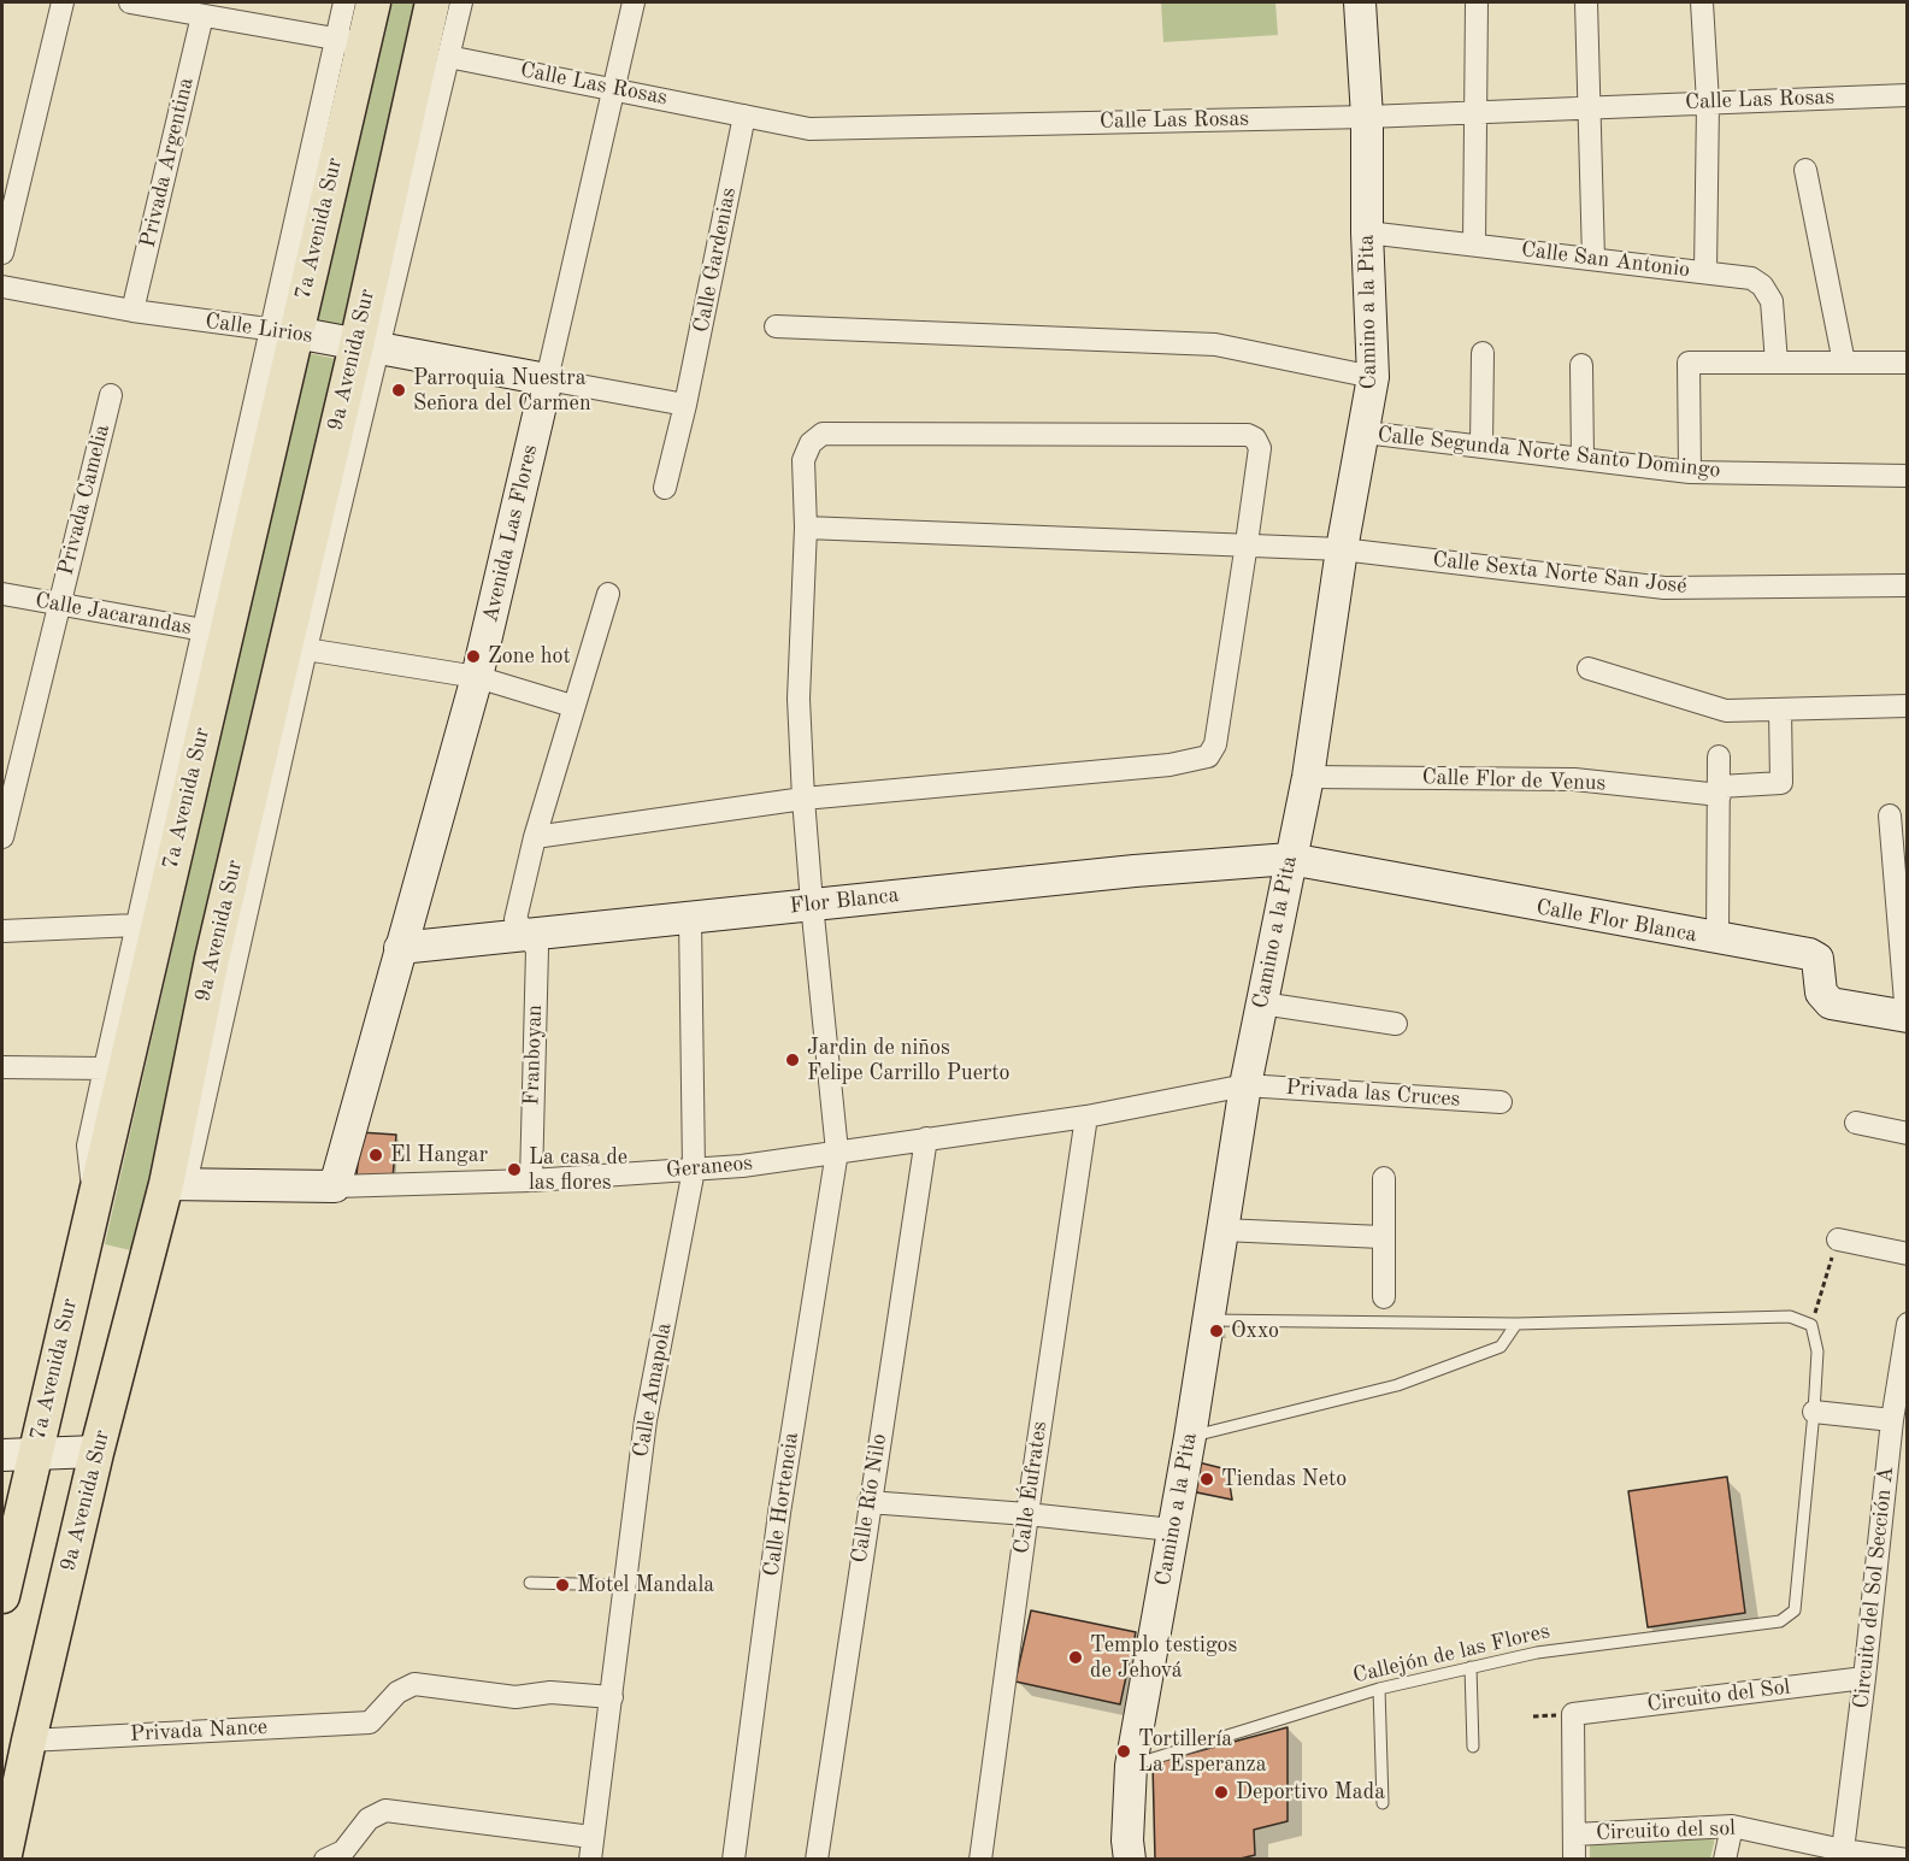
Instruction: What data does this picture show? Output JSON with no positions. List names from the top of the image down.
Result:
{
  "streets": {
    "main road": ["7a Avenida Sur", "9a Avenida Sur"],
    "street": [
      "Calle Las Rosas",
      "Privada Argentina",
      "Calle Gardenias",
      "Calle San Antonio",
      "Camino a la Pita",
      "Calle Lirios",
      "Calle Segunda Norte Santo Domingo",
      "Privada Camelia",
      "Avenida Las Flores",
      "Calle Sexta Norte San José",
      "Calle Jacarandas",
      "Calle Flor de Venus",
      "Flor Blanca",
      "Calle Flor Blanca",
      "Franboyan",
      "Privada las Cruces",
      "Geraneos",
      "Calle Amapola",
      "Calle Éufrates",
      "Calle Río Nilo",
      "Calle Hortencia",
      "Circuito del Sol Sección A",
      "Circuito del Sol",
      "Privada Nance",
      "Circuito del sol"
    ],
    "lane": ["Callejón de las Flores"]
  },
  "crossings": [
    ["Calle Las Rosas", "Calle Gardenias"],
    ["Calle Las Rosas", "Camino a la Pita"],
    ["Calle Las Rosas", "Avenida Las Flores"],
    ["Privada Argentina", "Calle Lirios"],
    ["7a Avenida Sur", "Calle Lirios"],
    ["7a Avenida Sur", "Calle Jacarandas"],
    ["Calle Gardenias", "Calle Lirios"],
    ["Calle San Antonio", "Camino a la Pita"],
    ["Camino a la Pita", "Calle Segunda Norte Santo Domingo"],
    ["Camino a la Pita", "Calle Sexta Norte San José"],
    ["Camino a la Pita", "Calle Flor de Venus"],
    ["Camino a la Pita", "Flor Blanca"],
    ["Camino a la Pita", "Calle Flor Blanca"],
    ["Camino a la Pita", "Privada las Cruces"],
    ["Camino a la Pita", "Geraneos"],
    ["Camino a la Pita", "Callejón de las Flores"],
    ["Calle Lirios", "9a Avenida Sur"],
    ["Calle Lirios", "Avenida Las Flores"],
    ["9a Avenida Sur", "Geraneos"],
    ["9a Avenida Sur", "Privada Nance"],
    ["Privada Camelia", "Calle Jacarandas"],
    ["Avenida Las Flores", "Flor Blanca"],
    ["Avenida Las Flores", "Geraneos"],
    ["Calle Sexta Norte San José", "Calle Hortencia"],
    ["Flor Blanca", "Calle Flor Blanca"],
    ["Flor Blanca", "Franboyan"],
    ["Flor Blanca", "Calle Amapola"],
    ["Flor Blanca", "Calle Hortencia"],
    ["Franboyan", "Geraneos"],
    ["Privada las Cruces", "Geraneos"],
    ["Geraneos", "Calle Amapola"],
    ["Geraneos", "Calle Éufrates"],
    ["Geraneos", "Calle Río Nilo"],
    ["Geraneos", "Calle Hortencia"],
    ["Calle Amapola", "Privada Nance"],
    ["Circuito del Sol Sección A", "Circuito del Sol"],
    ["Circuito del Sol Sección A", "Circuito del sol"],
    ["Circuito del Sol", "Circuito del sol"]
  ],
  "places": [
    "Parroquia Nuestra Señora del Carmen",
    "Zone hot",
    "Jardin de niños Felipe Carrillo Puerto",
    "El Hangar",
    "La casa de las flores",
    "Oxxo",
    "Tiendas Neto",
    "Motel Mandala",
    "Templo testigos de Jehová",
    "Tortillería La Esperanza",
    "Deportivo Mada"
  ]
}
